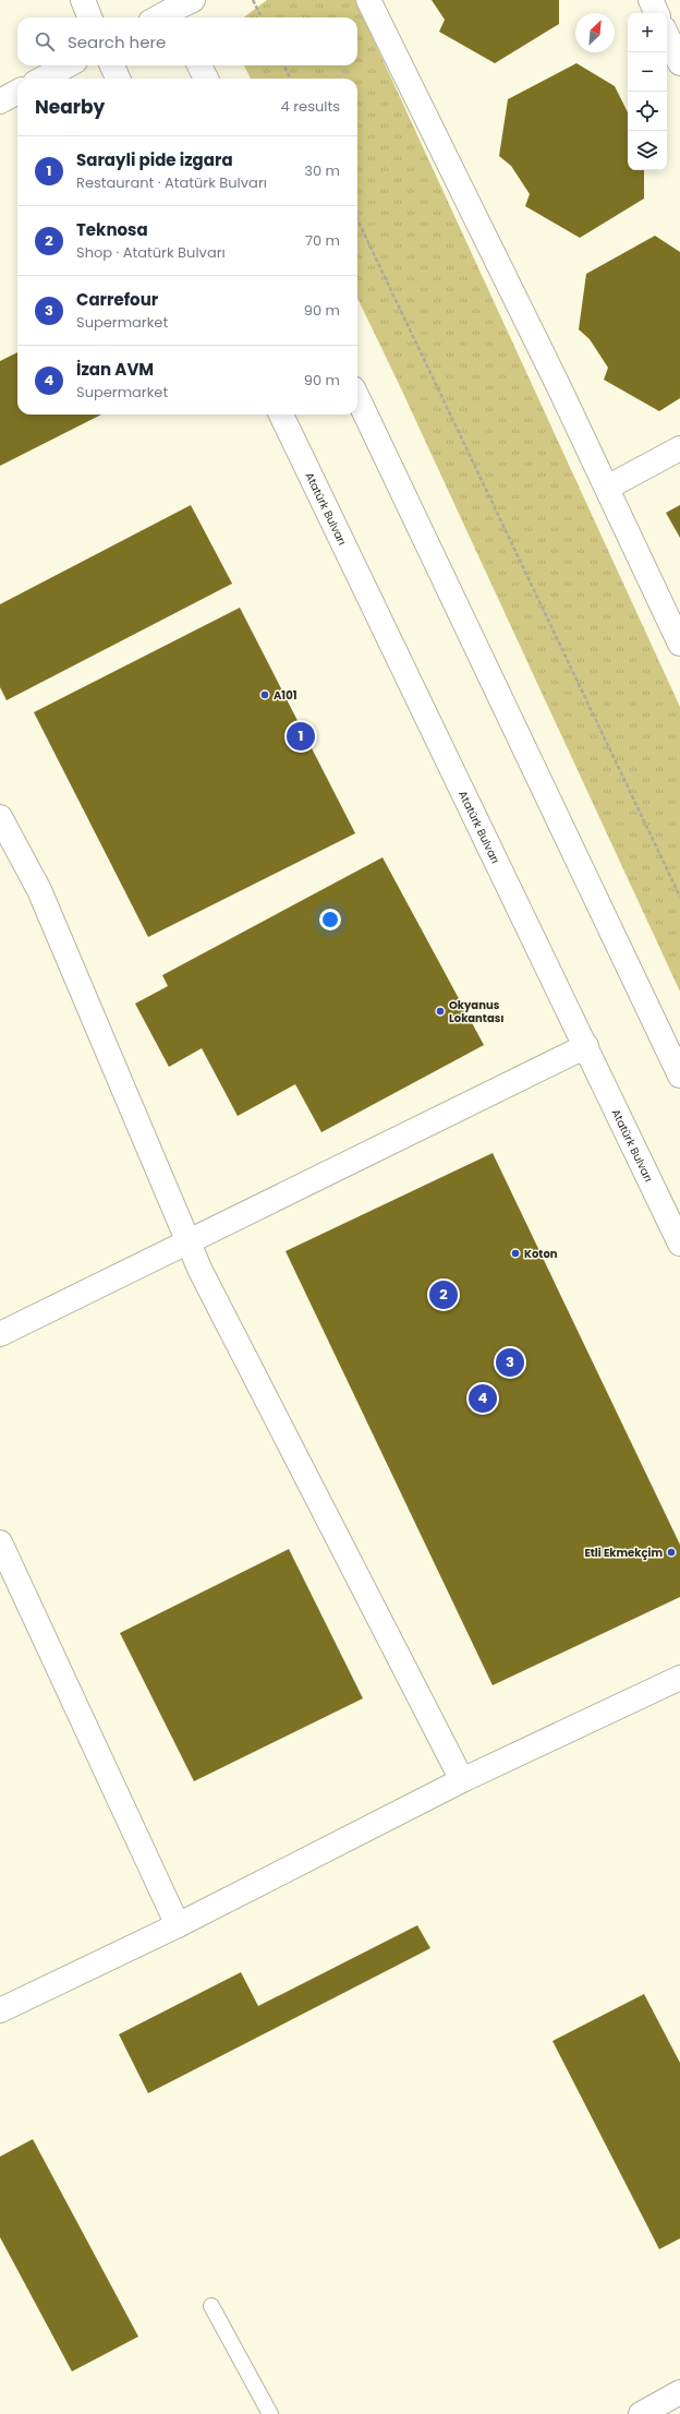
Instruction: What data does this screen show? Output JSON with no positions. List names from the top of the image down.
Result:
{
  "streets": {
    "street": ["Atatürk Bulvarı"]
  },
  "places": [
    "A101",
    "Okyanus Lokantası",
    "Koton",
    "Etli Ekmekçim"
  ],
  "north": "top right",
  "page": {
    "map_buttons": ["+", "−"],
    "search": "Search here",
    "heading": ["Nearby", "4 results"],
    "list": [
      {
        "mark": "1",
        "name": "Sarayli pide izgara",
        "note": "Restaurant · Atatürk Bulvarı",
        "value": "30 m"
      },
      {
        "mark": "2",
        "name": "Teknosa",
        "note": "Shop · Atatürk Bulvarı",
        "value": "70 m"
      },
      {
        "mark": "3",
        "name": "Carrefour",
        "note": "Supermarket",
        "value": "90 m"
      },
      {
        "mark": "4",
        "name": "İzan AVM",
        "note": "Supermarket",
        "value": "90 m"
      }
    ],
    "pins": [
      "1",
      "2",
      "3",
      "4"
    ]
  }
}
